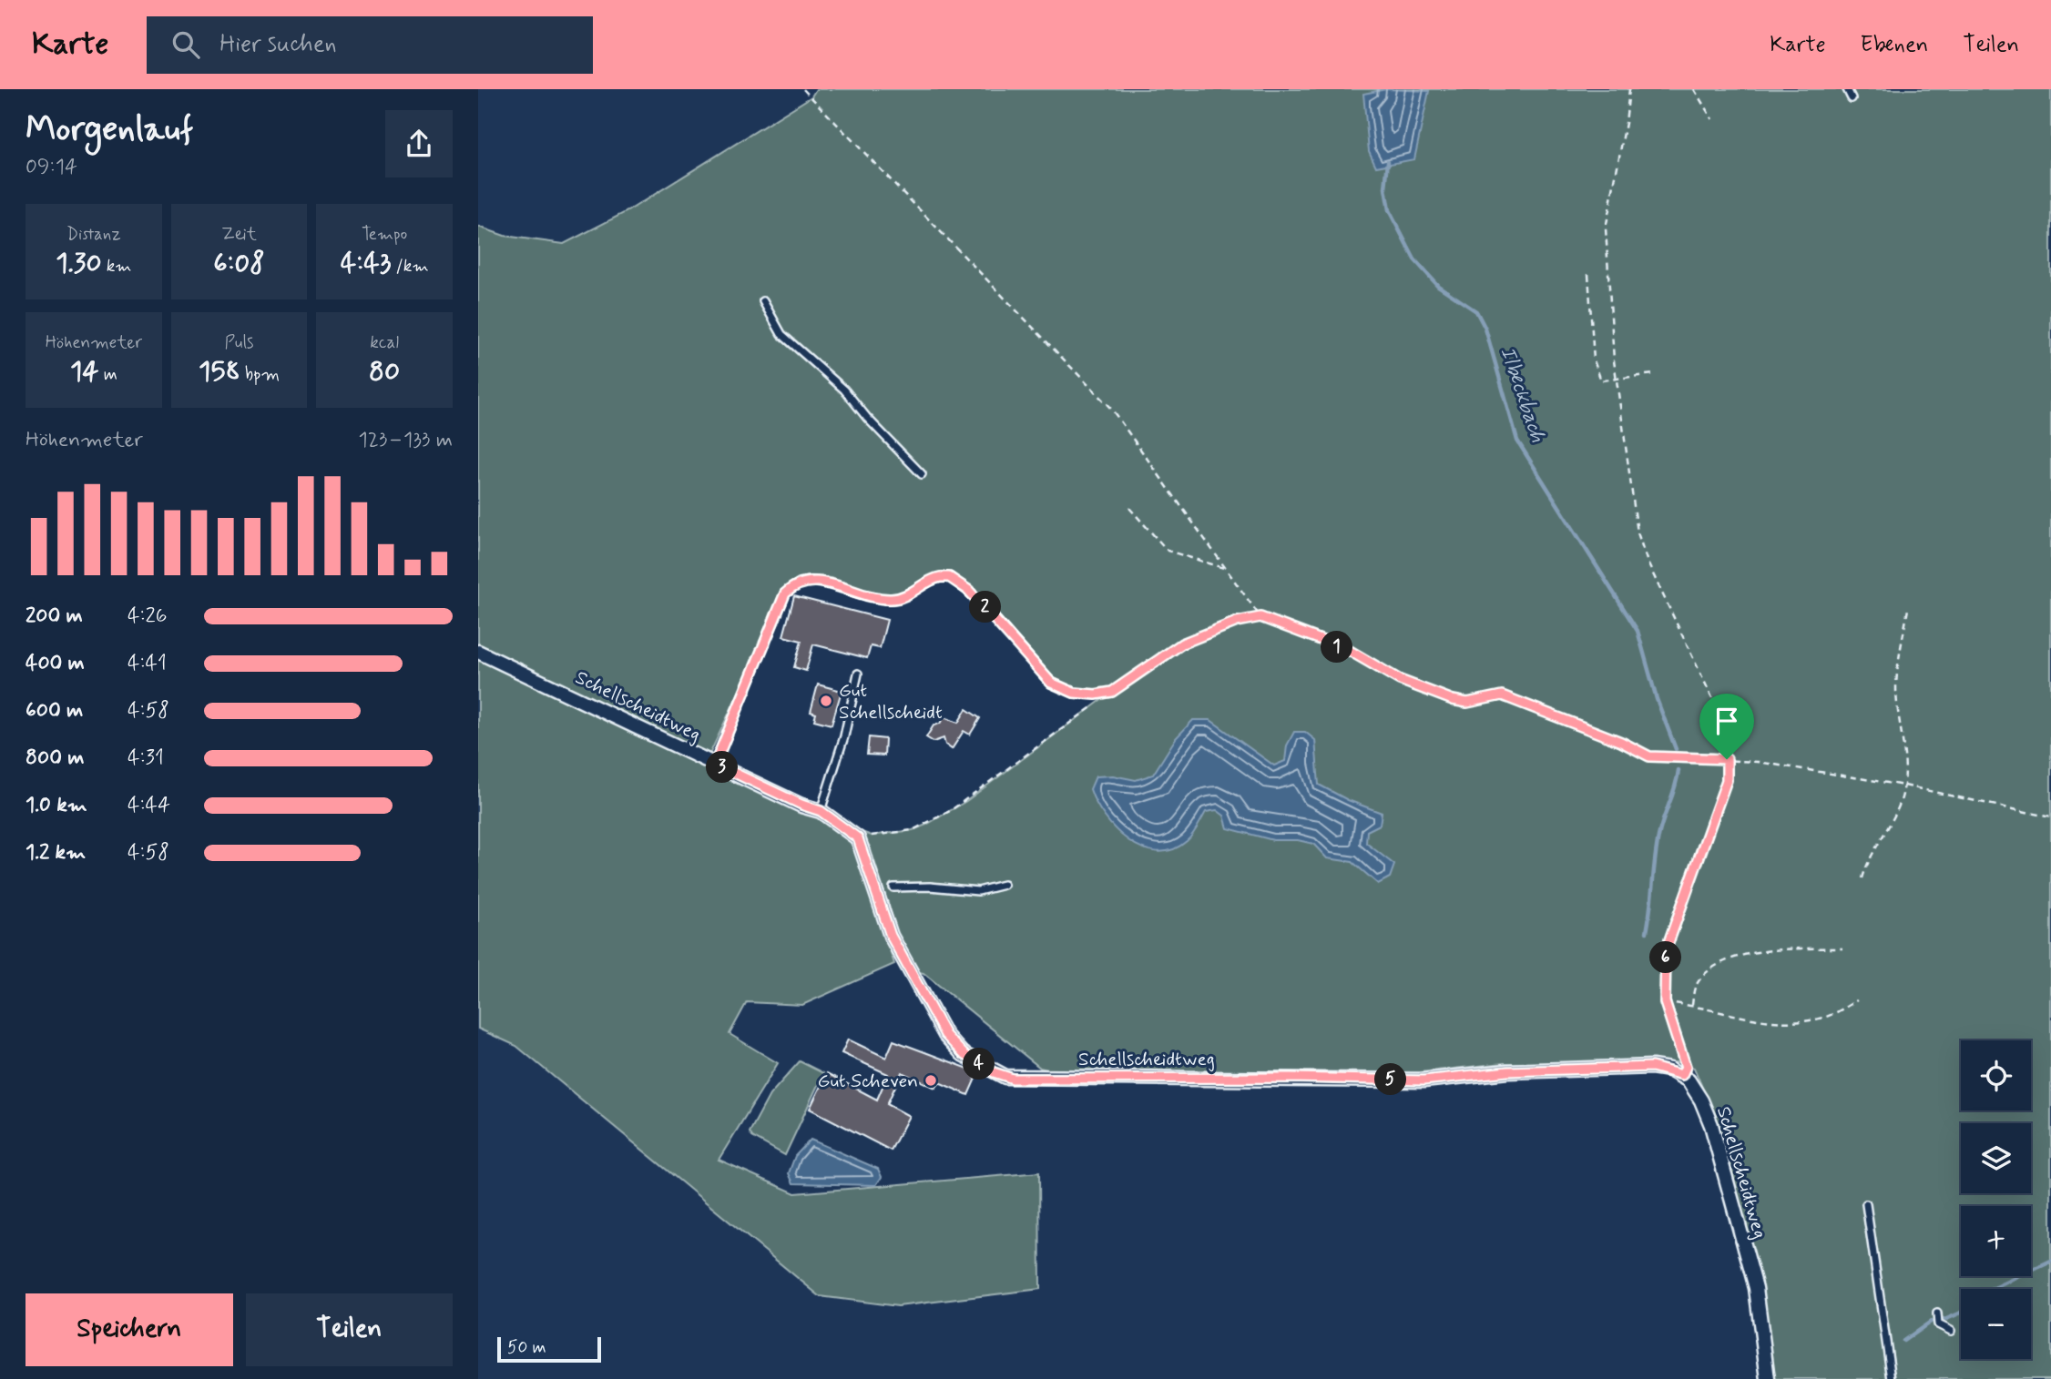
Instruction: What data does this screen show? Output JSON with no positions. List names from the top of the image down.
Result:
{
  "streets": {
    "street": ["Schellscheidtweg"]
  },
  "water": ["Ilbeckbach"],
  "places": ["Gut Schellscheidt", "Gut Scheven"],
  "scale_bar": "50 m",
  "page": {
    "header": "Karte",
    "search": "Hier suchen",
    "nav": ["Karte", "Ebenen", "Teilen"],
    "heading": ["Morgenlauf", "09:14"],
    "stats": [
      ["Distanz", "1.30 km"],
      ["Zeit", "6:08"],
      ["Tempo", "4:43 /km"],
      ["Höhenmeter", "14 m"],
      ["Puls", "158 bpm"],
      ["kcal", "80"]
    ],
    "chart": ["Höhenmeter", "123–133 m"],
    "pins": [
      "2",
      "1",
      "3",
      "6",
      "4",
      "5"
    ],
    "list": [
      {
        "name": "200 m",
        "note": "4:26"
      },
      {
        "name": "400 m",
        "note": "4:41"
      },
      {
        "name": "600 m",
        "note": "4:58"
      },
      {
        "name": "800 m",
        "note": "4:31"
      },
      {
        "name": "1.0 km",
        "note": "4:44"
      },
      {
        "name": "1.2 km",
        "note": "4:58"
      }
    ],
    "map_buttons": ["+", "−"],
    "buttons": ["Speichern", "Teilen"],
    "scale": "50 m"
  }
}
